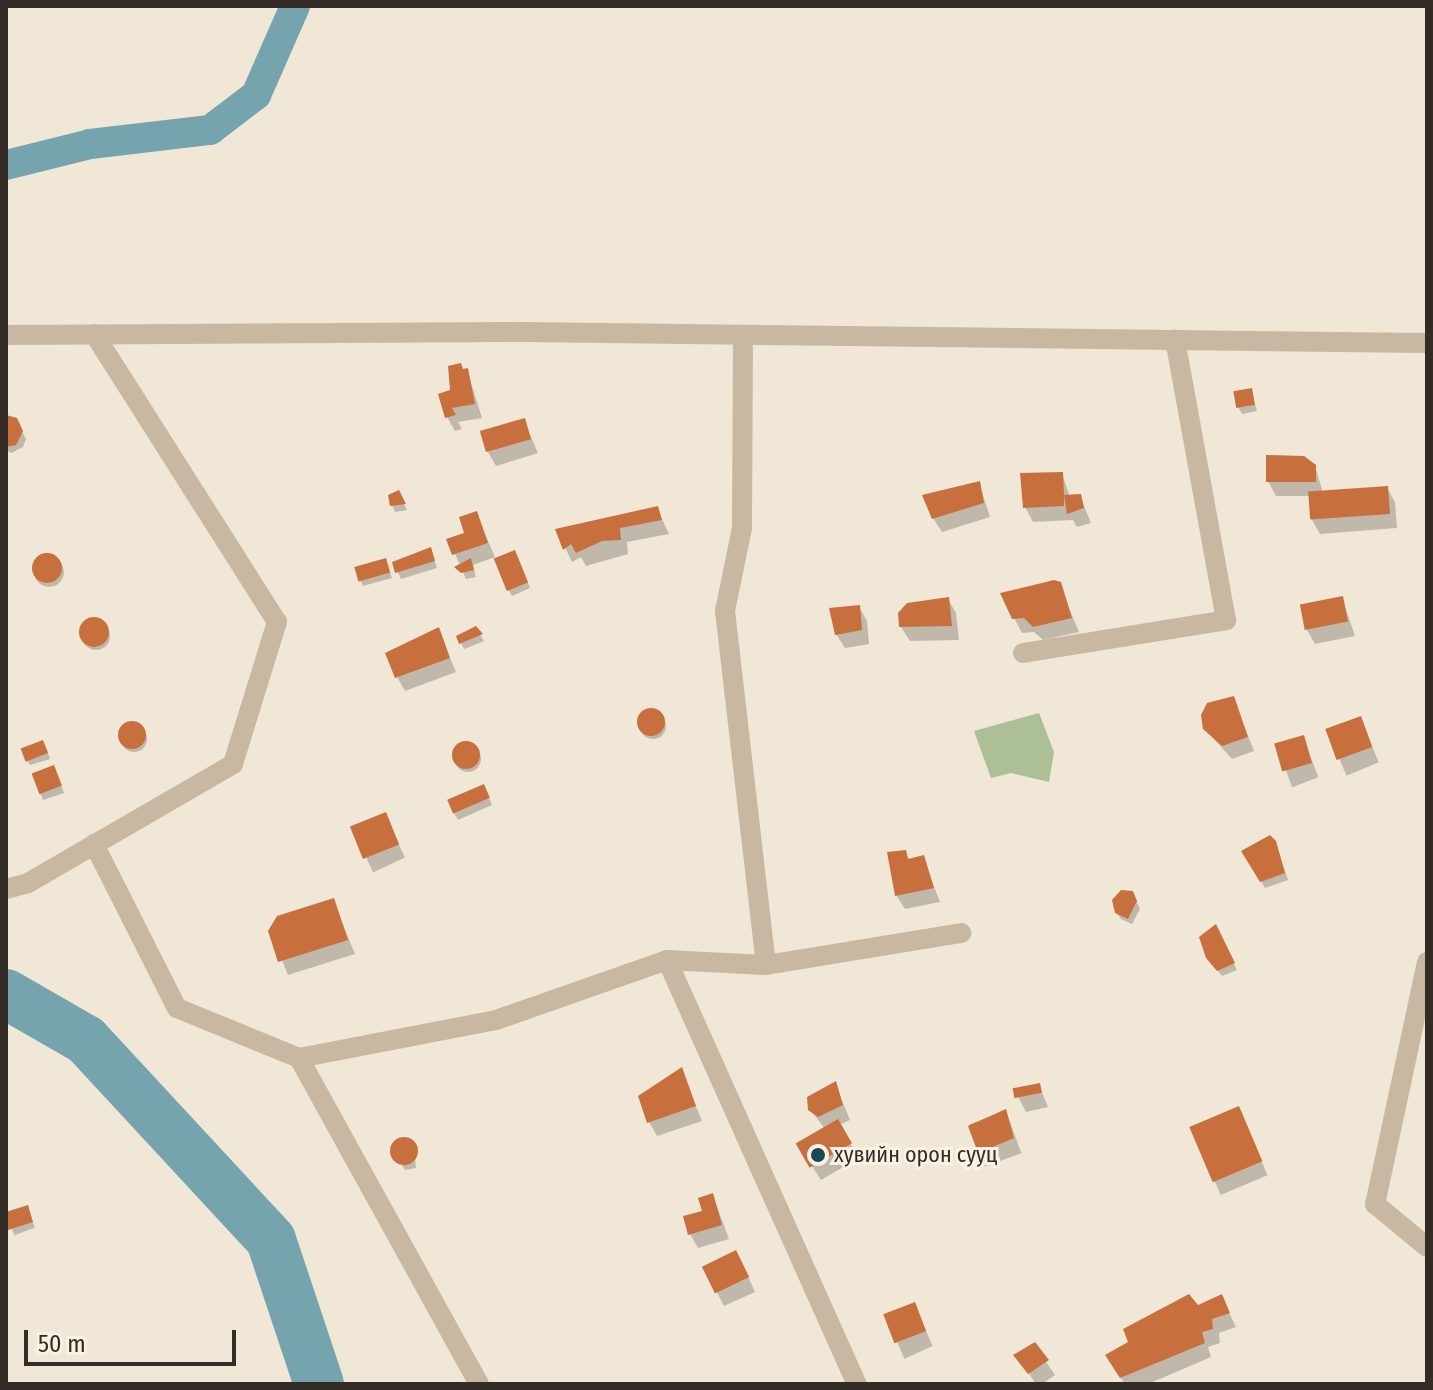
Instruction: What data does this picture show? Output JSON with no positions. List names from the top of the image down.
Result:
{
  "places": ["хувийн орон сууц"],
  "scale_bar": "50 m"
}
